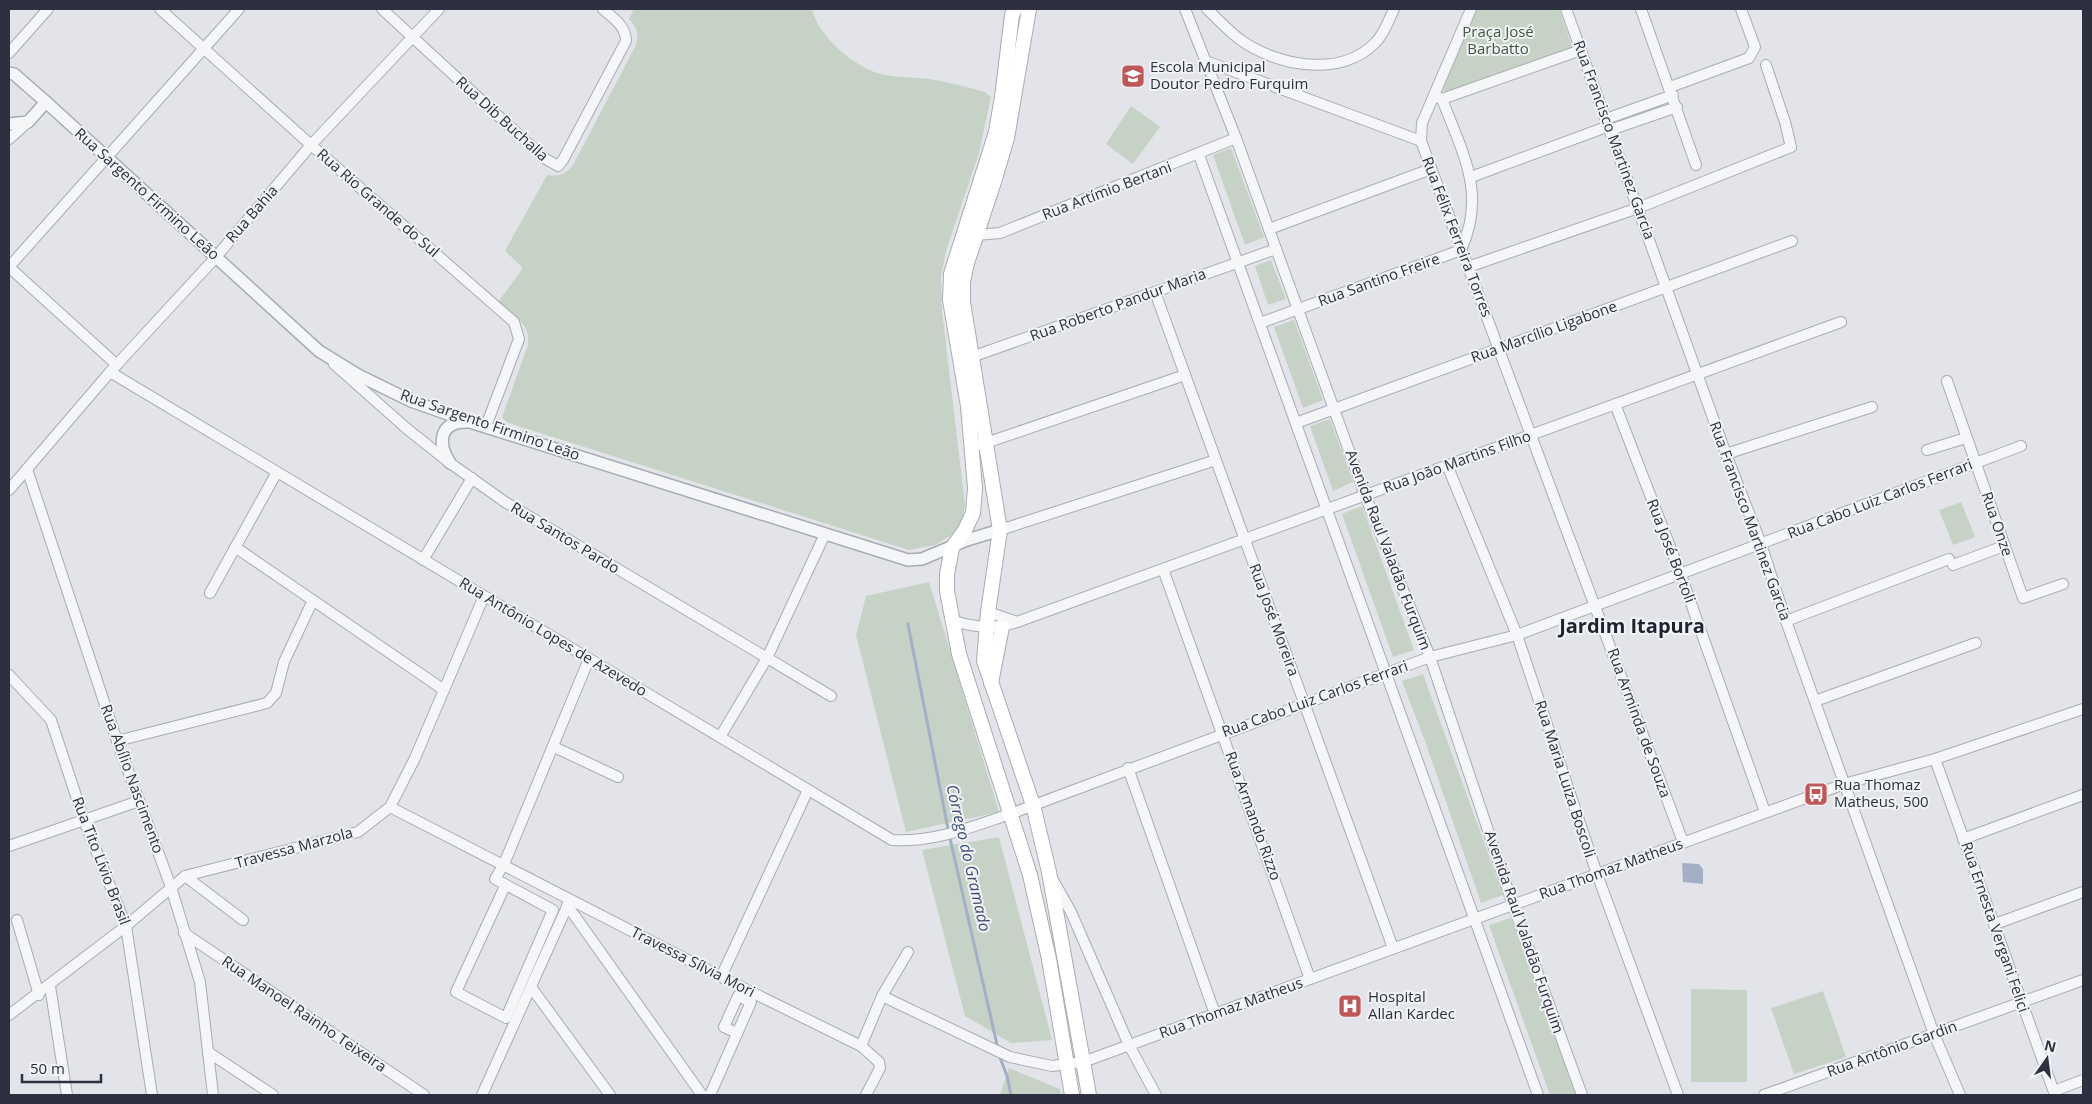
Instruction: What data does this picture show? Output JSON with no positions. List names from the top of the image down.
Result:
{
  "streets": {
    "street": [
      "Rua Dib Buchalla",
      "Rua Francisco Martinez Garcia",
      "Rua Artímio Bertani",
      "Rua Sargento Firmino Leão",
      "Rua Rio Grande do Sul",
      "Rua Bahia",
      "Rua Félix Ferreira Torres",
      "Rua Santino Freire",
      "Rua Roberto Pandur Maria",
      "Rua Marcílio Ligabone",
      "Rua João Martins Filho",
      "Rua Cabo Luiz Carlos Ferrari",
      "Rua Onze",
      "Rua Santos Pardo",
      "Avenida Raul Valadão Furquim",
      "Rua José Bortoli",
      "Rua José Moreira",
      "Rua Antônio Lopes de Azevedo",
      "Rua Arminda de Souza",
      "Rua Abílio Nascimento",
      "Rua Maria Luiza Boscoli",
      "Rua Armando Rizzo",
      "Travessa Marzola",
      "Rua Tito Lívio Brasil",
      "Rua Thomaz Matheus",
      "Rua Ernesta Vergani Felici",
      "Travessa Sílvia Mori",
      "Rua Manoel Rainho Teixeira",
      "Rua Antônio Gardin"
    ]
  },
  "crossings": [
    ["Rua Dib Buchalla", "Rua Bahia"],
    ["Rua Francisco Martinez Garcia", "Rua Marcílio Ligabone"],
    ["Rua Francisco Martinez Garcia", "Rua João Martins Filho"],
    ["Rua Francisco Martinez Garcia", "Rua Cabo Luiz Carlos Ferrari"],
    ["Rua Francisco Martinez Garcia", "Rua Thomaz Matheus"],
    ["Rua Francisco Martinez Garcia", "Rua Antônio Gardin"],
    ["Rua Artímio Bertani", "Avenida Raul Valadão Furquim"],
    ["Rua Sargento Firmino Leão", "Rua Rio Grande do Sul"],
    ["Rua Sargento Firmino Leão", "Rua Bahia"],
    ["Rua Sargento Firmino Leão", "Rua Santos Pardo"],
    ["Rua Rio Grande do Sul", "Rua Bahia"],
    ["Rua Bahia", "Rua Antônio Lopes de Azevedo"],
    ["Rua Bahia", "Rua Abílio Nascimento"],
    ["Rua Félix Ferreira Torres", "Rua Santino Freire"],
    ["Rua Félix Ferreira Torres", "Rua Marcílio Ligabone"],
    ["Rua Félix Ferreira Torres", "Rua João Martins Filho"],
    ["Rua Félix Ferreira Torres", "Avenida Raul Valadão Furquim"],
    ["Rua Félix Ferreira Torres", "Rua Arminda de Souza"],
    ["Rua Santino Freire", "Avenida Raul Valadão Furquim"],
    ["Rua Roberto Pandur Maria", "Avenida Raul Valadão Furquim"],
    ["Rua Roberto Pandur Maria", "Rua José Moreira"],
    ["Rua Marcílio Ligabone", "Avenida Raul Valadão Furquim"],
    ["Rua João Martins Filho", "Avenida Raul Valadão Furquim"],
    ["Rua João Martins Filho", "Rua José Bortoli"],
    ["Rua João Martins Filho", "Rua José Moreira"],
    ["Rua João Martins Filho", "Rua Arminda de Souza"],
    ["Rua João Martins Filho", "Rua Maria Luiza Boscoli"],
    ["Rua João Martins Filho", "Rua Armando Rizzo"],
    ["Rua Cabo Luiz Carlos Ferrari", "Rua Onze"],
    ["Rua Cabo Luiz Carlos Ferrari", "Avenida Raul Valadão Furquim"],
    ["Rua Cabo Luiz Carlos Ferrari", "Rua José Bortoli"],
    ["Rua Cabo Luiz Carlos Ferrari", "Rua José Moreira"],
    ["Rua Cabo Luiz Carlos Ferrari", "Rua Antônio Lopes de Azevedo"],
    ["Rua Cabo Luiz Carlos Ferrari", "Rua Arminda de Souza"],
    ["Rua Cabo Luiz Carlos Ferrari", "Rua Maria Luiza Boscoli"],
    ["Rua Cabo Luiz Carlos Ferrari", "Rua Armando Rizzo"],
    ["Avenida Raul Valadão Furquim", "Rua Thomaz Matheus"],
    ["Rua José Bortoli", "Rua Thomaz Matheus"],
    ["Rua José Moreira", "Rua Thomaz Matheus"],
    ["Rua Antônio Lopes de Azevedo", "Travessa Marzola"],
    ["Rua Arminda de Souza", "Rua Thomaz Matheus"],
    ["Rua Abílio Nascimento", "Travessa Marzola"],
    ["Rua Abílio Nascimento", "Rua Manoel Rainho Teixeira"],
    ["Rua Maria Luiza Boscoli", "Rua Thomaz Matheus"],
    ["Rua Armando Rizzo", "Rua Thomaz Matheus"],
    ["Travessa Marzola", "Rua Tito Lívio Brasil"],
    ["Travessa Marzola", "Travessa Sílvia Mori"],
    ["Rua Thomaz Matheus", "Rua Ernesta Vergani Felici"],
    ["Rua Ernesta Vergani Felici", "Rua Antônio Gardin"]
  ],
  "districts": ["Jardim Itapura"],
  "water": ["Córrego do Gramado"],
  "parks": ["Praça José Barbatto"],
  "places": {
    "school or university": ["Escola Municipal Doutor Pedro Furquim"],
    "bus stop": ["Rua Thomaz Matheus, 500"],
    "hospital": ["Hospital Allan Kardec"]
  },
  "scale_bar": "50 m",
  "north": "top"
}
